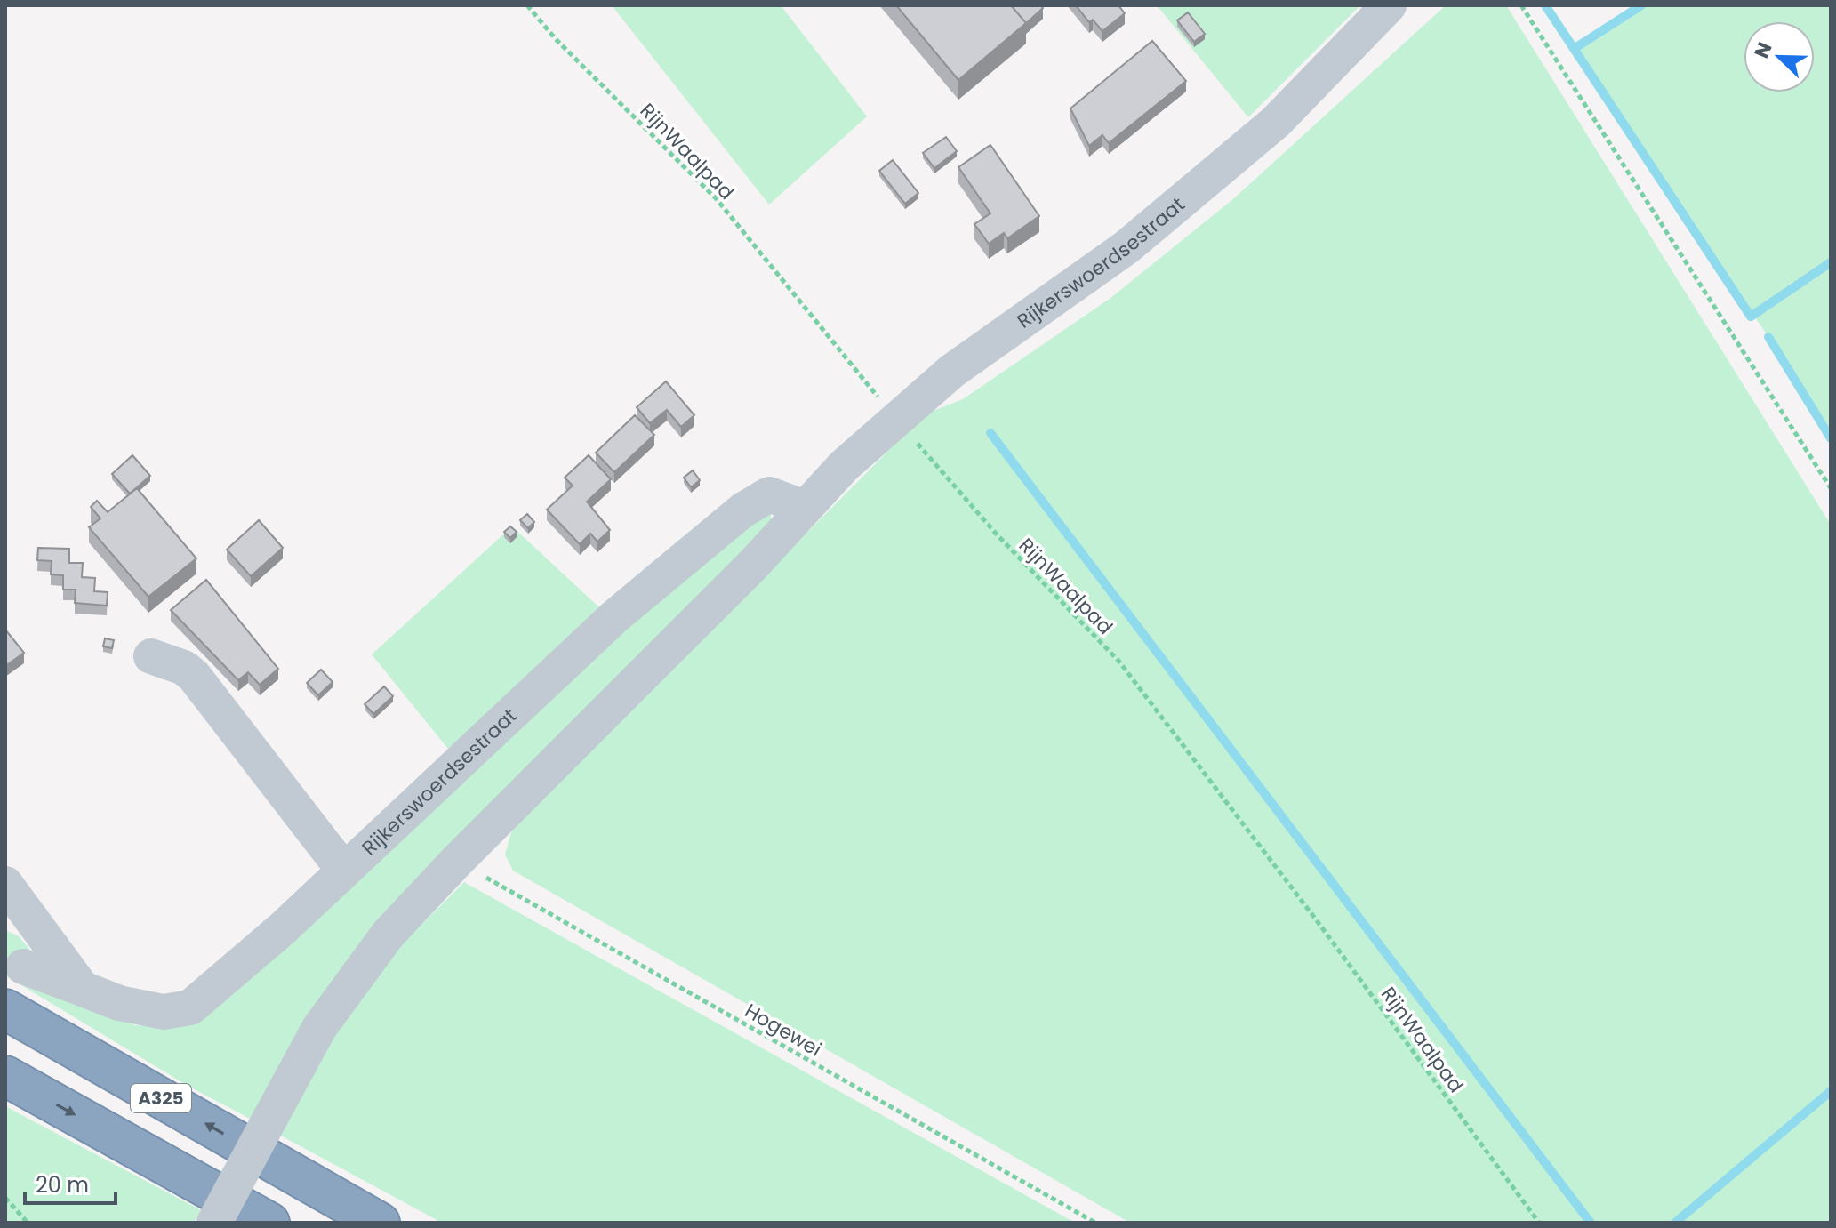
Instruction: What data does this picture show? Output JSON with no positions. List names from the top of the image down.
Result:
{
  "streets": {
    "highway": ["A325"],
    "street": ["Rijkerswoerdsestraat"],
    "path": ["RijnWaalpad", "Hogewei"]
  },
  "crossings": [
    ["RijnWaalpad", "Rijkerswoerdsestraat"],
    ["Rijkerswoerdsestraat", "Hogewei"]
  ],
  "scale_bar": "20 m",
  "north": "top left"
}
